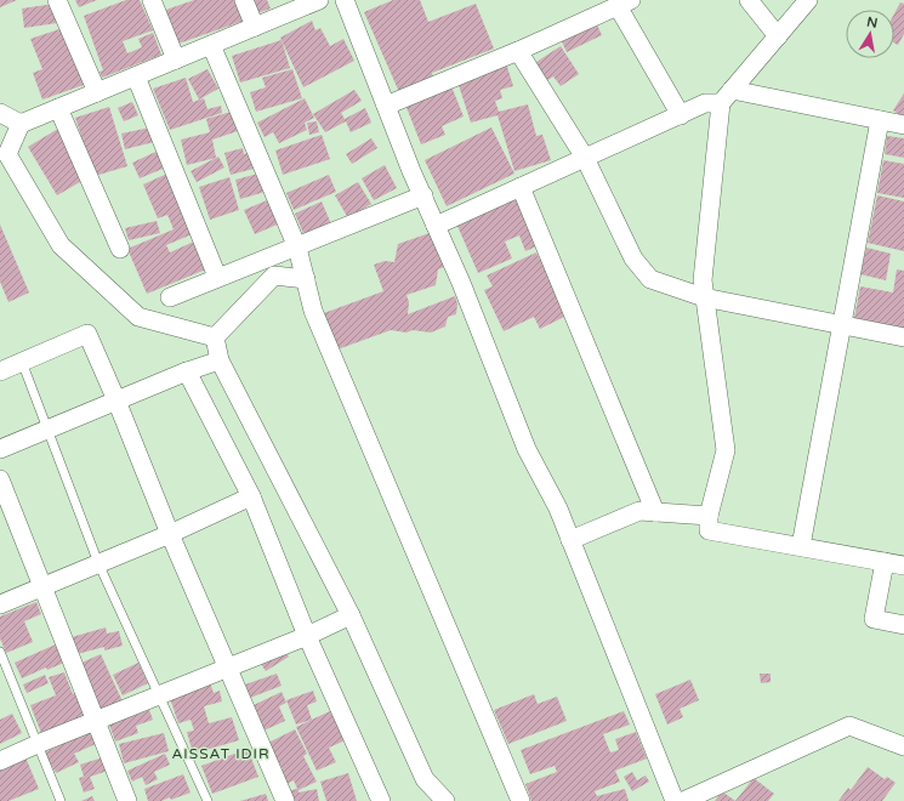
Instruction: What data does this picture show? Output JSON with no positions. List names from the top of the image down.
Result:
{
  "districts": ["AISSAT IDIR"],
  "north": "top"
}
